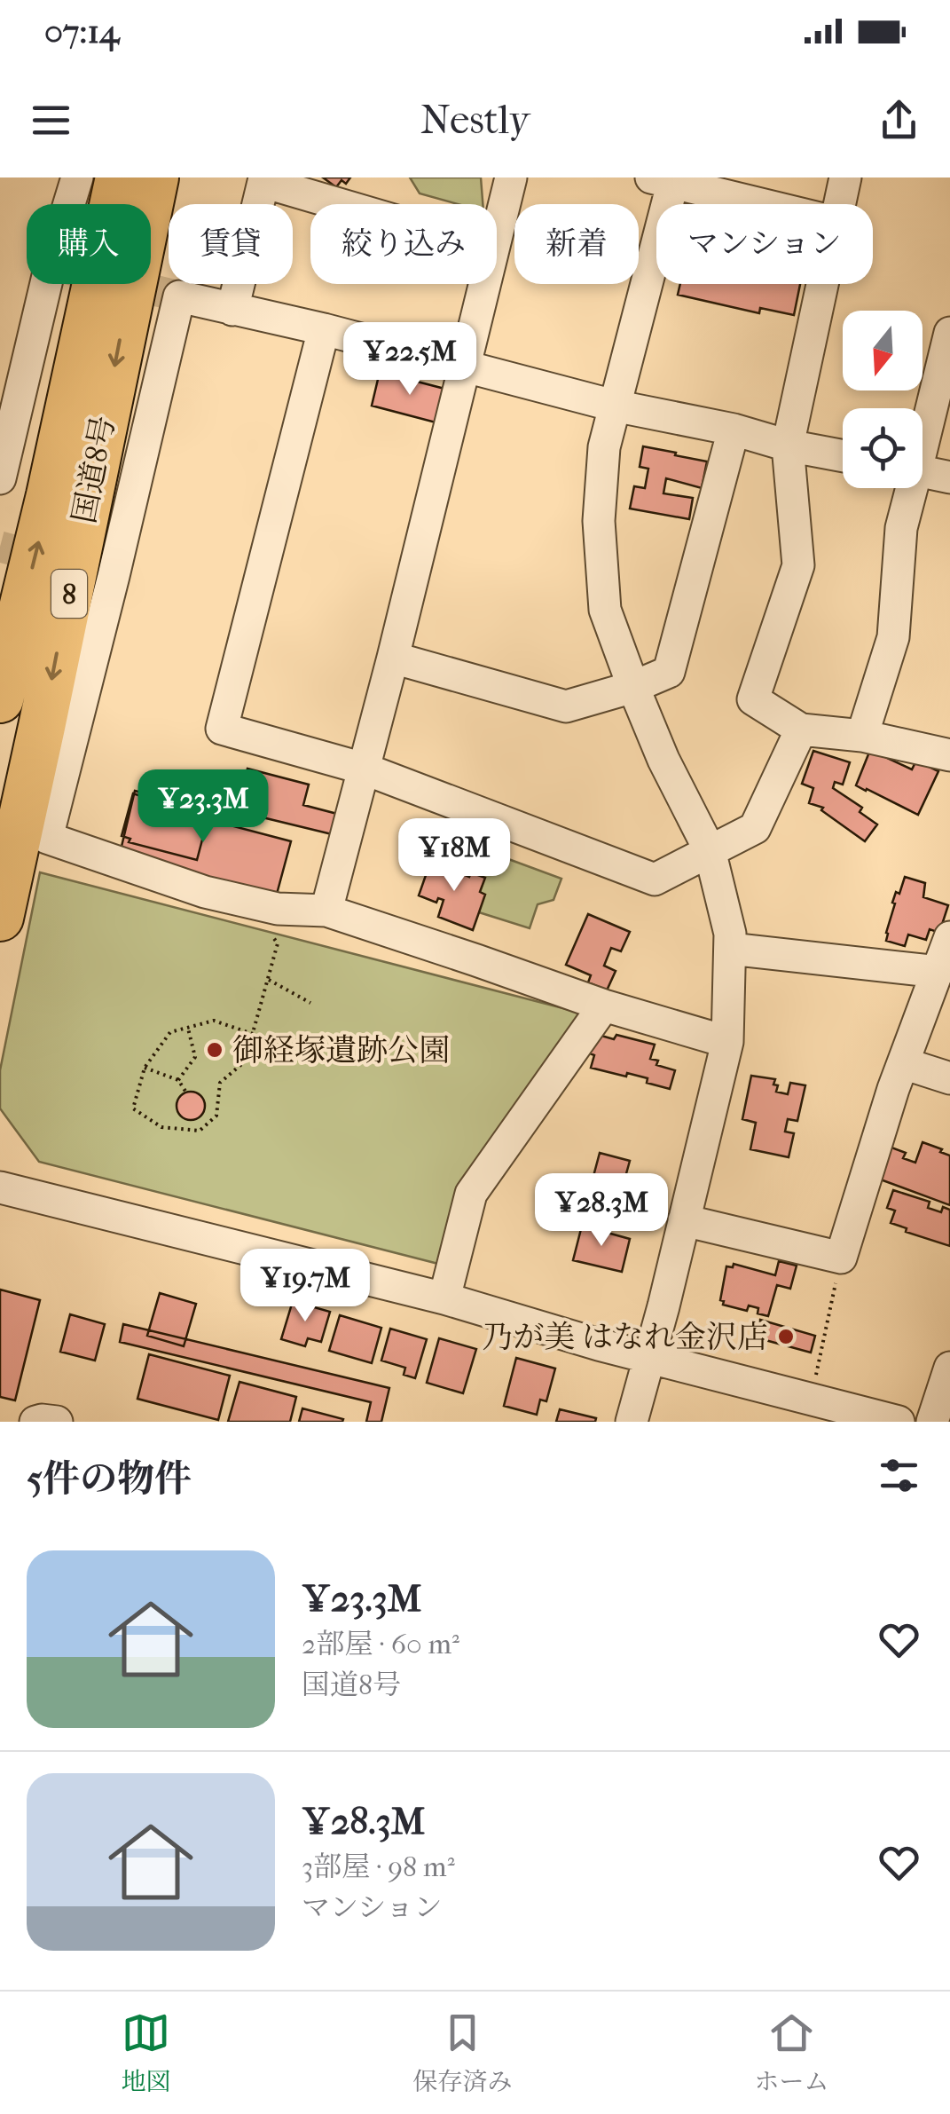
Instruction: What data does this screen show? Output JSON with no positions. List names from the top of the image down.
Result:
{
  "streets": {
    "highway": ["国道8号", "8"]
  },
  "places": ["御経塚遺跡公園", "乃が美 はなれ金沢店"],
  "north": "bottom",
  "page": {
    "status": "07:14",
    "header": "Nestly",
    "chip": [
      "購入",
      "賃貸",
      "絞り込み",
      "新着",
      "マンション"
    ],
    "price": [
      "¥22.5M",
      "¥23.3M",
      "¥18M",
      "¥28.3M",
      "¥19.7M"
    ],
    "heading": "5件の物件",
    "list": [
      {
        "name": "¥23.3M",
        "note": "2部屋 · 60 m² · 国道8号"
      },
      {
        "name": "¥28.3M",
        "note": "3部屋 · 98 m² · マンション"
      }
    ],
    "tabs": ["地図", "保存済み", "ホーム"]
  }
}
